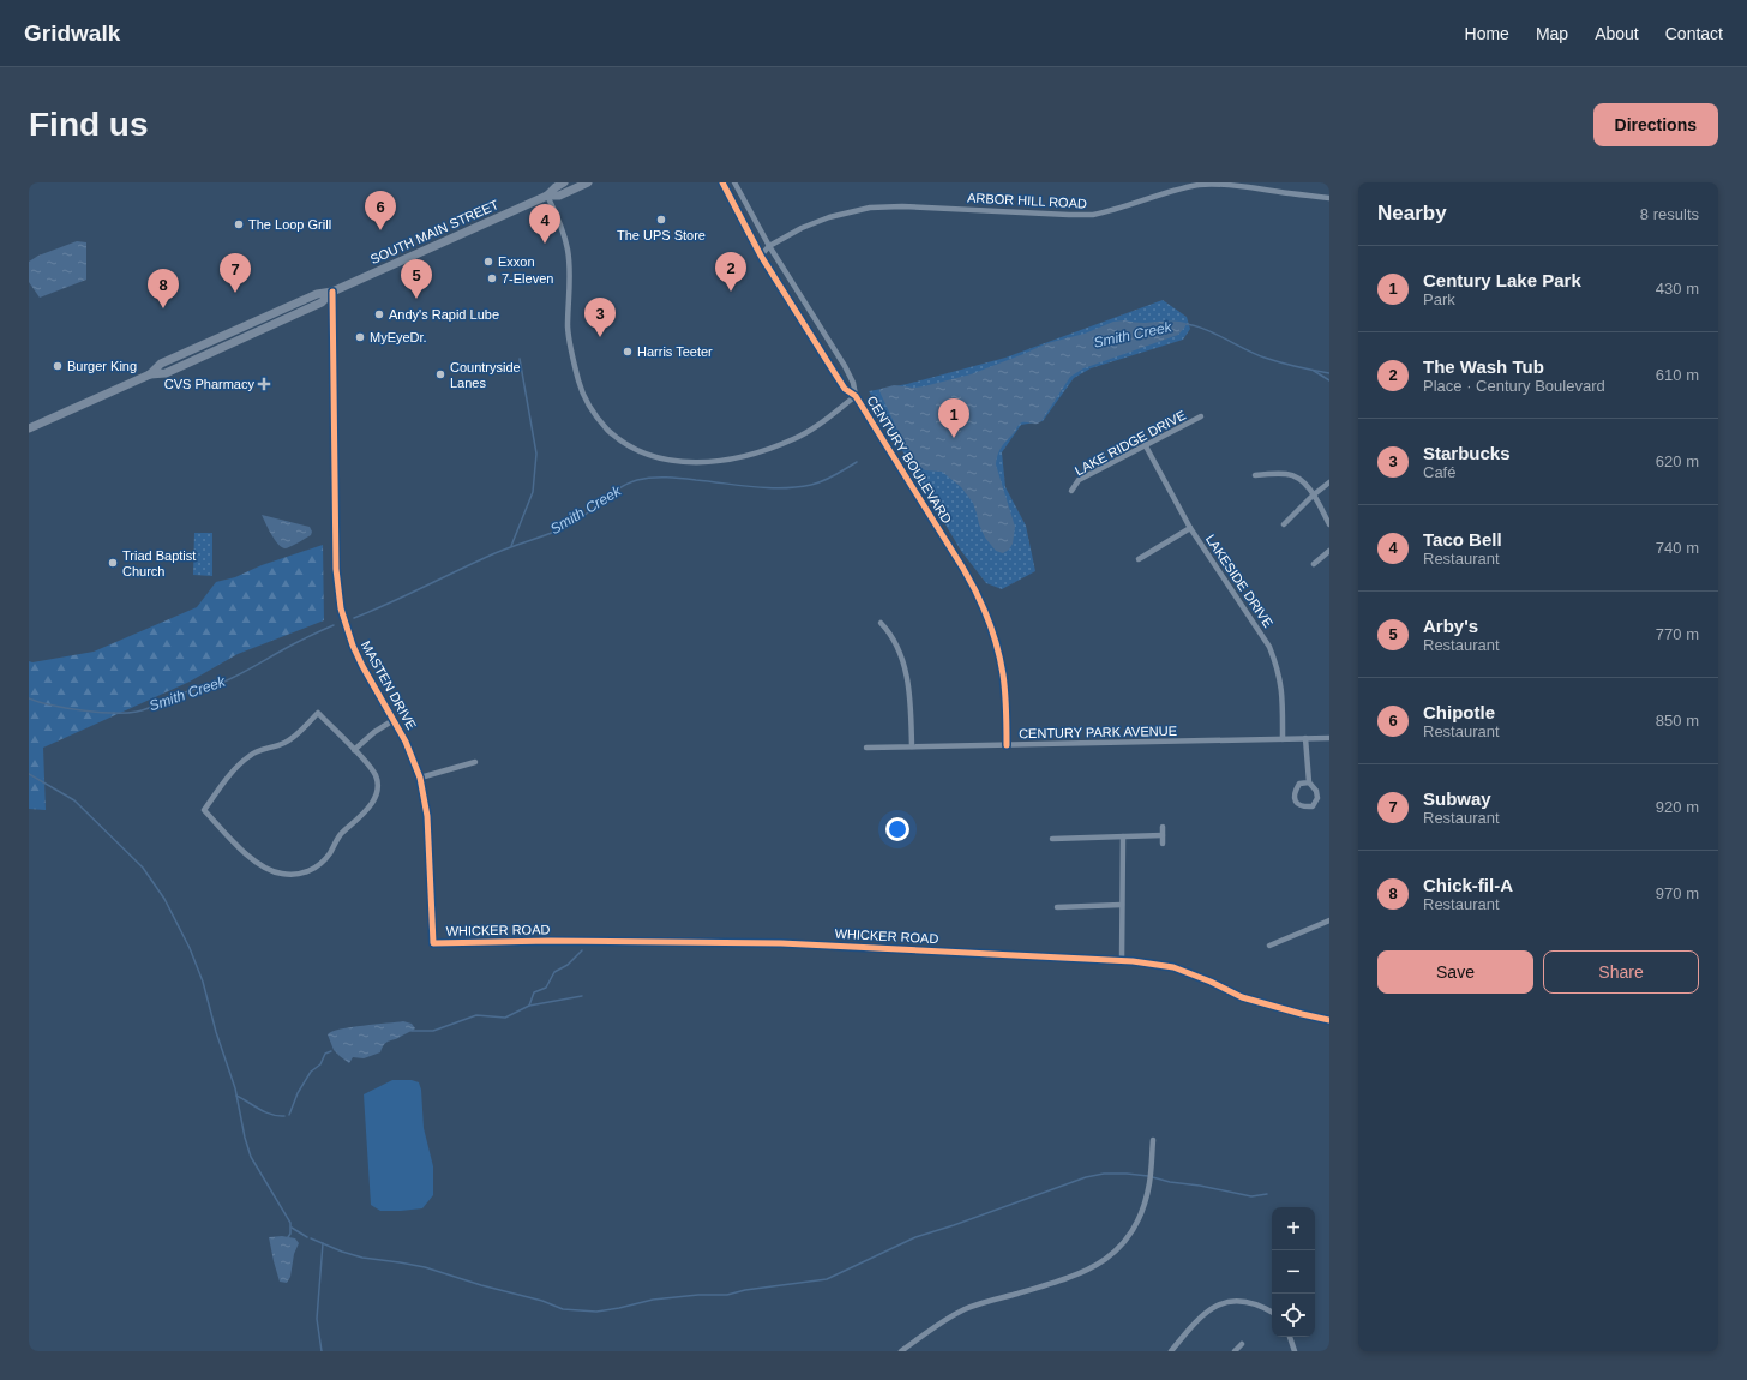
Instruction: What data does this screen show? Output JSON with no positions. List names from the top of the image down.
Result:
{
  "streets": {
    "main road": ["SOUTH MAIN STREET"],
    "street": [
      "ARBOR HILL ROAD",
      "LAKE RIDGE DRIVE",
      "CENTURY BOULEVARD",
      "LAKESIDE DRIVE",
      "MASTEN DRIVE",
      "CENTURY PARK AVENUE",
      "WHICKER ROAD"
    ]
  },
  "crossings": [
    ["ARBOR HILL ROAD", "CENTURY BOULEVARD"],
    ["SOUTH MAIN STREET", "MASTEN DRIVE"],
    ["LAKE RIDGE DRIVE", "LAKESIDE DRIVE"],
    ["CENTURY BOULEVARD", "CENTURY PARK AVENUE"],
    ["LAKESIDE DRIVE", "CENTURY PARK AVENUE"],
    ["MASTEN DRIVE", "WHICKER ROAD"]
  ],
  "water": ["Smith Creek"],
  "places": {
    "other": [
      "The UPS Store",
      "The Loop Grill",
      "Exxon",
      "7-Eleven",
      "Andy's Rapid Lube",
      "MyEyeDr.",
      "Harris Teeter",
      "Burger King",
      "Countryside Lanes",
      "Triad Baptist Church"
    ],
    "health": ["CVS Pharmacy"]
  },
  "page": {
    "header": "Gridwalk",
    "nav": [
      "Home",
      "Map",
      "About",
      "Contact"
    ],
    "buttons": [
      "Directions",
      ["Save", "Share"]
    ],
    "title": "Find us",
    "heading": ["Nearby", "8 results"],
    "pins": [
      "6",
      "4",
      "2",
      "7",
      "5",
      "8",
      "3",
      "1"
    ],
    "list": [
      {
        "mark": "1",
        "name": "Century Lake Park",
        "note": "Park",
        "value": "430 m"
      },
      {
        "mark": "2",
        "name": "The Wash Tub",
        "note": "Place · Century Boulevard",
        "value": "610 m"
      },
      {
        "mark": "3",
        "name": "Starbucks",
        "note": "Café",
        "value": "620 m"
      },
      {
        "mark": "4",
        "name": "Taco Bell",
        "note": "Restaurant",
        "value": "740 m"
      },
      {
        "mark": "5",
        "name": "Arby's",
        "note": "Restaurant",
        "value": "770 m"
      },
      {
        "mark": "6",
        "name": "Chipotle",
        "note": "Restaurant",
        "value": "850 m"
      },
      {
        "mark": "7",
        "name": "Subway",
        "note": "Restaurant",
        "value": "920 m"
      },
      {
        "mark": "8",
        "name": "Chick-fil-A",
        "note": "Restaurant",
        "value": "970 m"
      }
    ],
    "map_buttons": ["+", "−"]
  }
}
